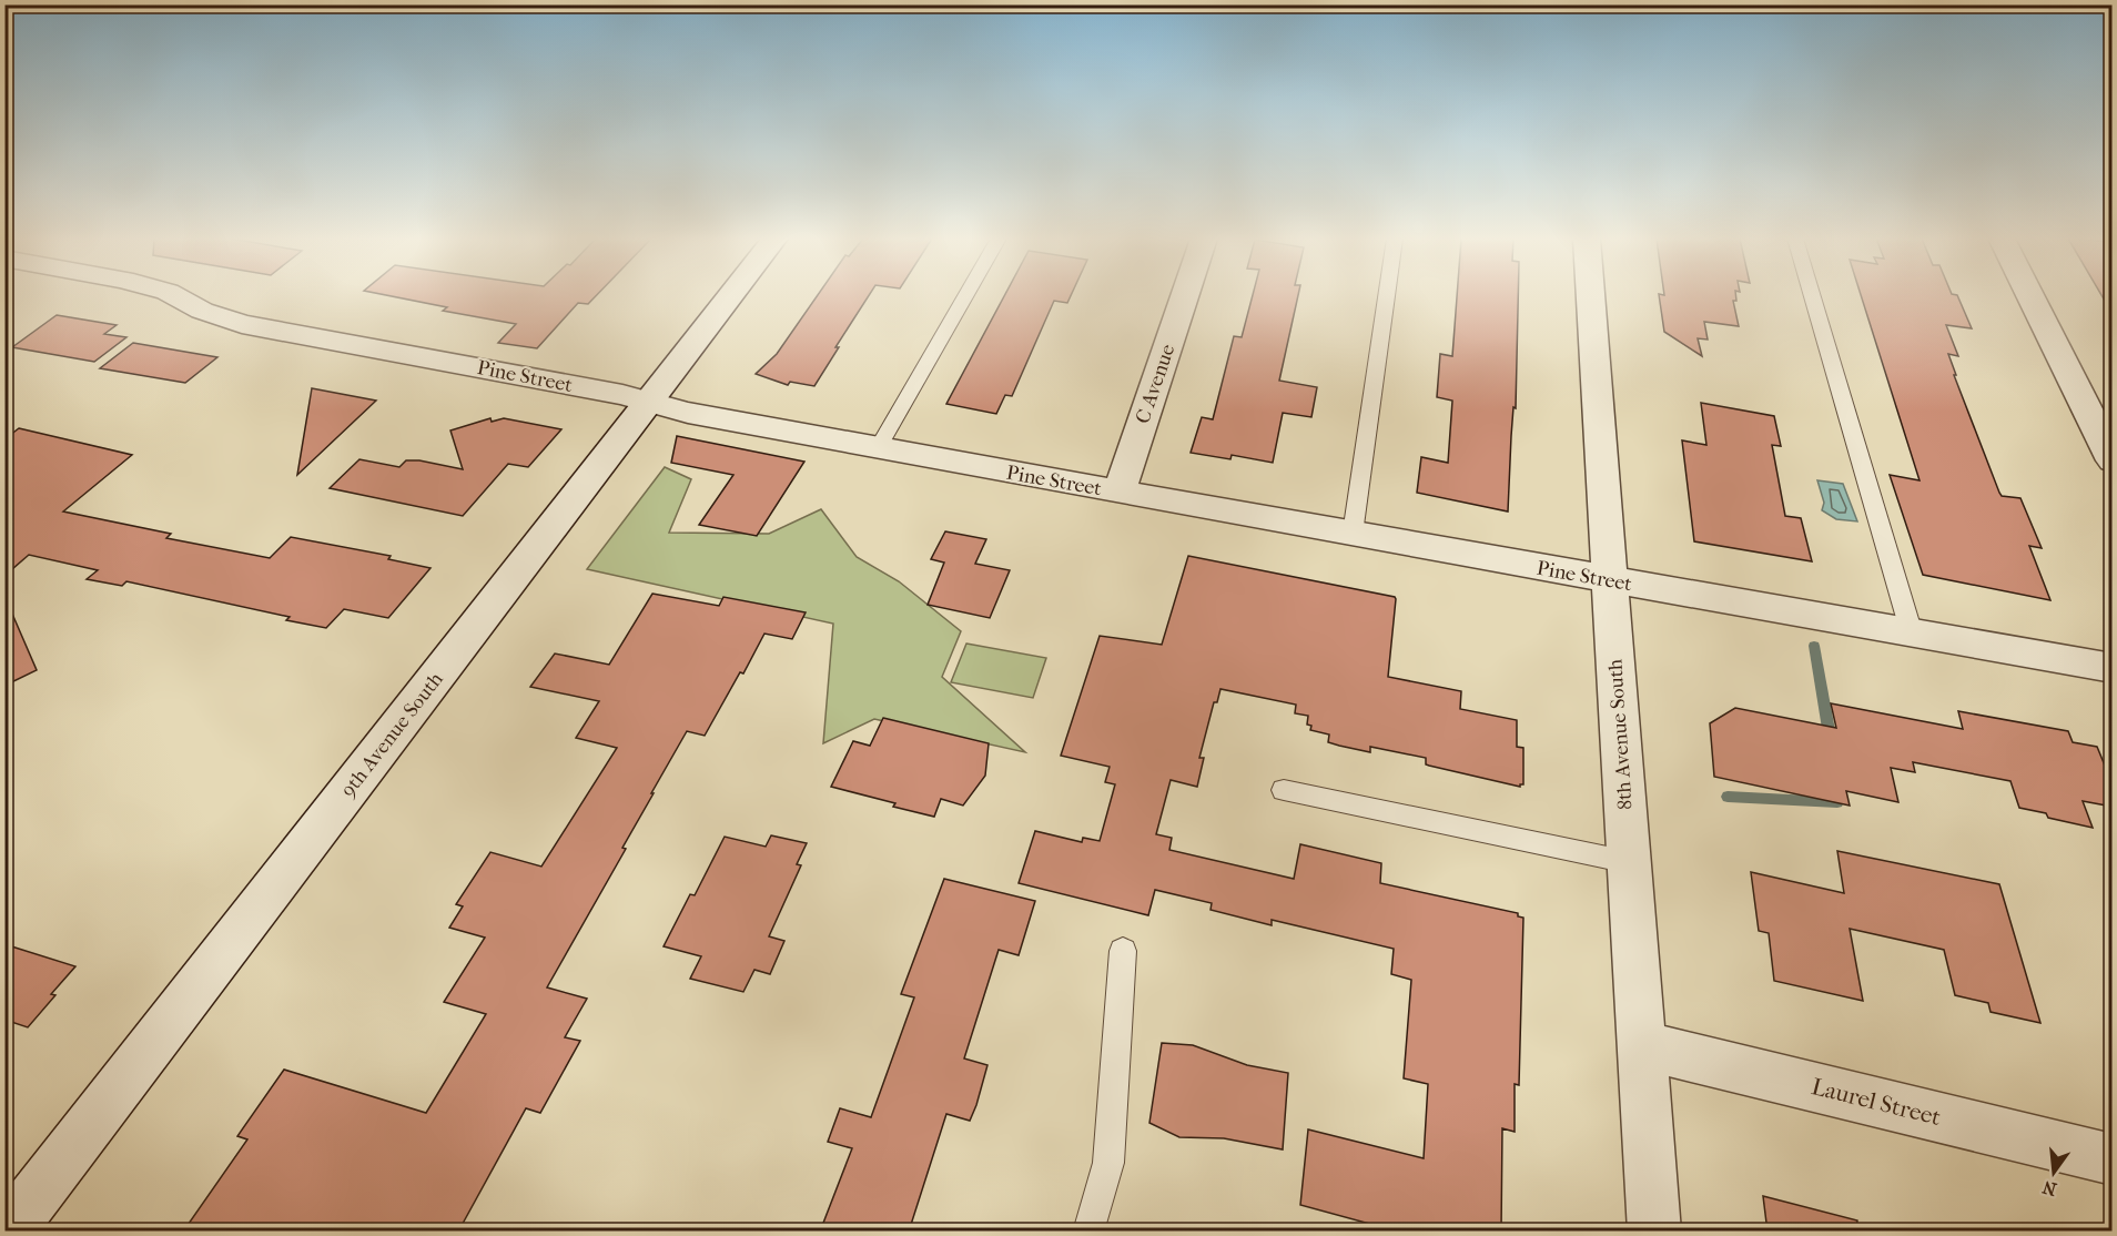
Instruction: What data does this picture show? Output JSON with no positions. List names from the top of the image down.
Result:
{
  "streets": {
    "street": [
      "Pine Street",
      "C Avenue",
      "9th Avenue South",
      "8th Avenue South",
      "Laurel Street"
    ]
  },
  "crossings": [
    ["Pine Street", "C Avenue"],
    ["Pine Street", "9th Avenue South"],
    ["Pine Street", "8th Avenue South"],
    ["8th Avenue South", "Laurel Street"]
  ],
  "north": "bottom"
}
